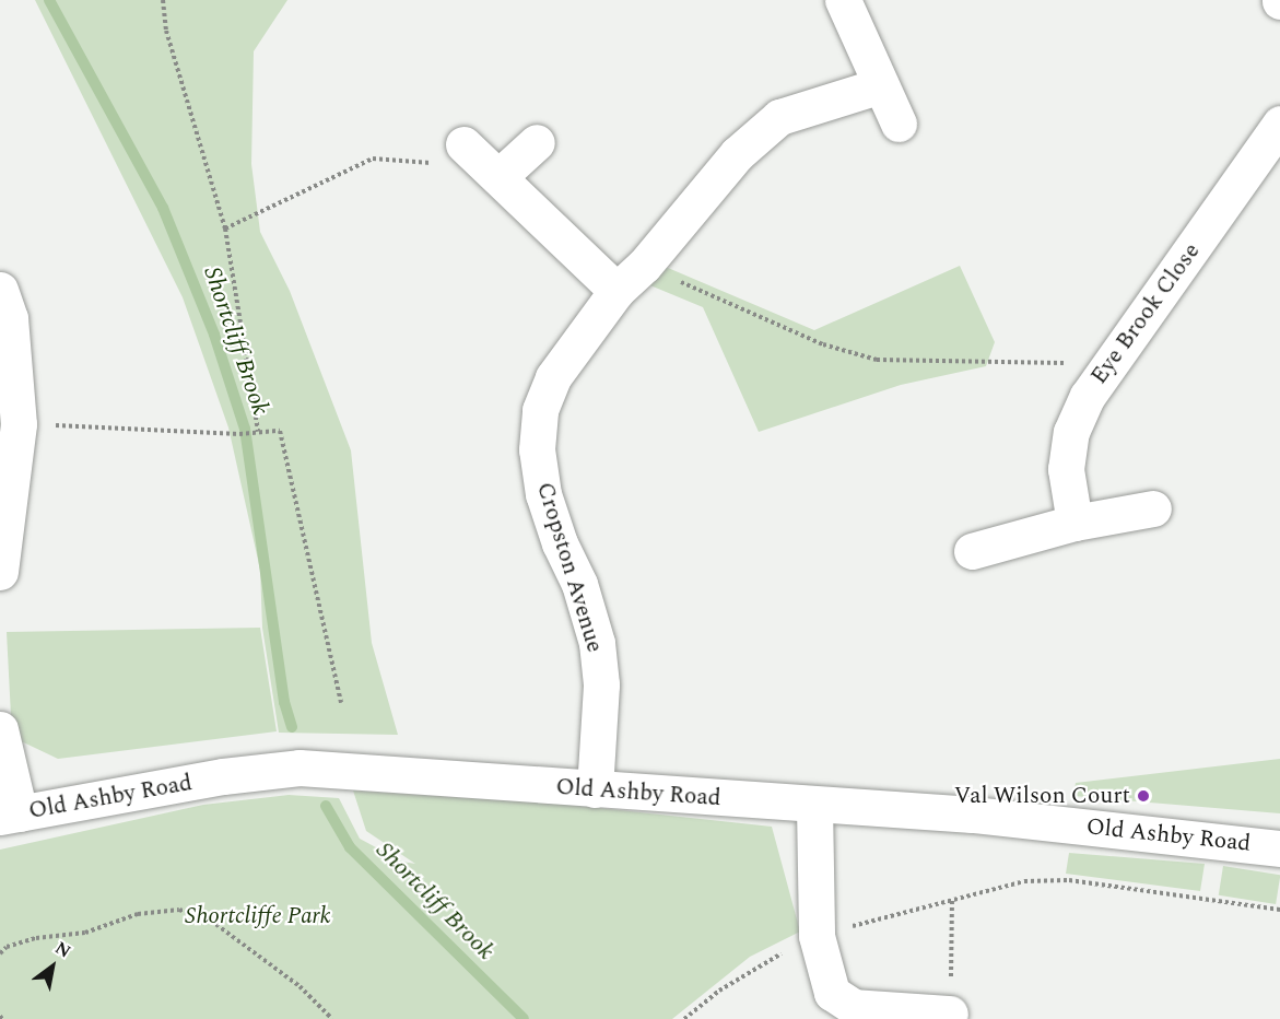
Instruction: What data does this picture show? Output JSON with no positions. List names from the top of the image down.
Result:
{
  "streets": {
    "street": ["Eye Brook Close", "Cropston Avenue", "Old Ashby Road"]
  },
  "crossings": [
    ["Cropston Avenue", "Old Ashby Road"]
  ],
  "water": ["Shortcliff Brook"],
  "parks": ["Shortcliffe Park"],
  "places": ["Val Wilson Court"],
  "north": "top right"
}
